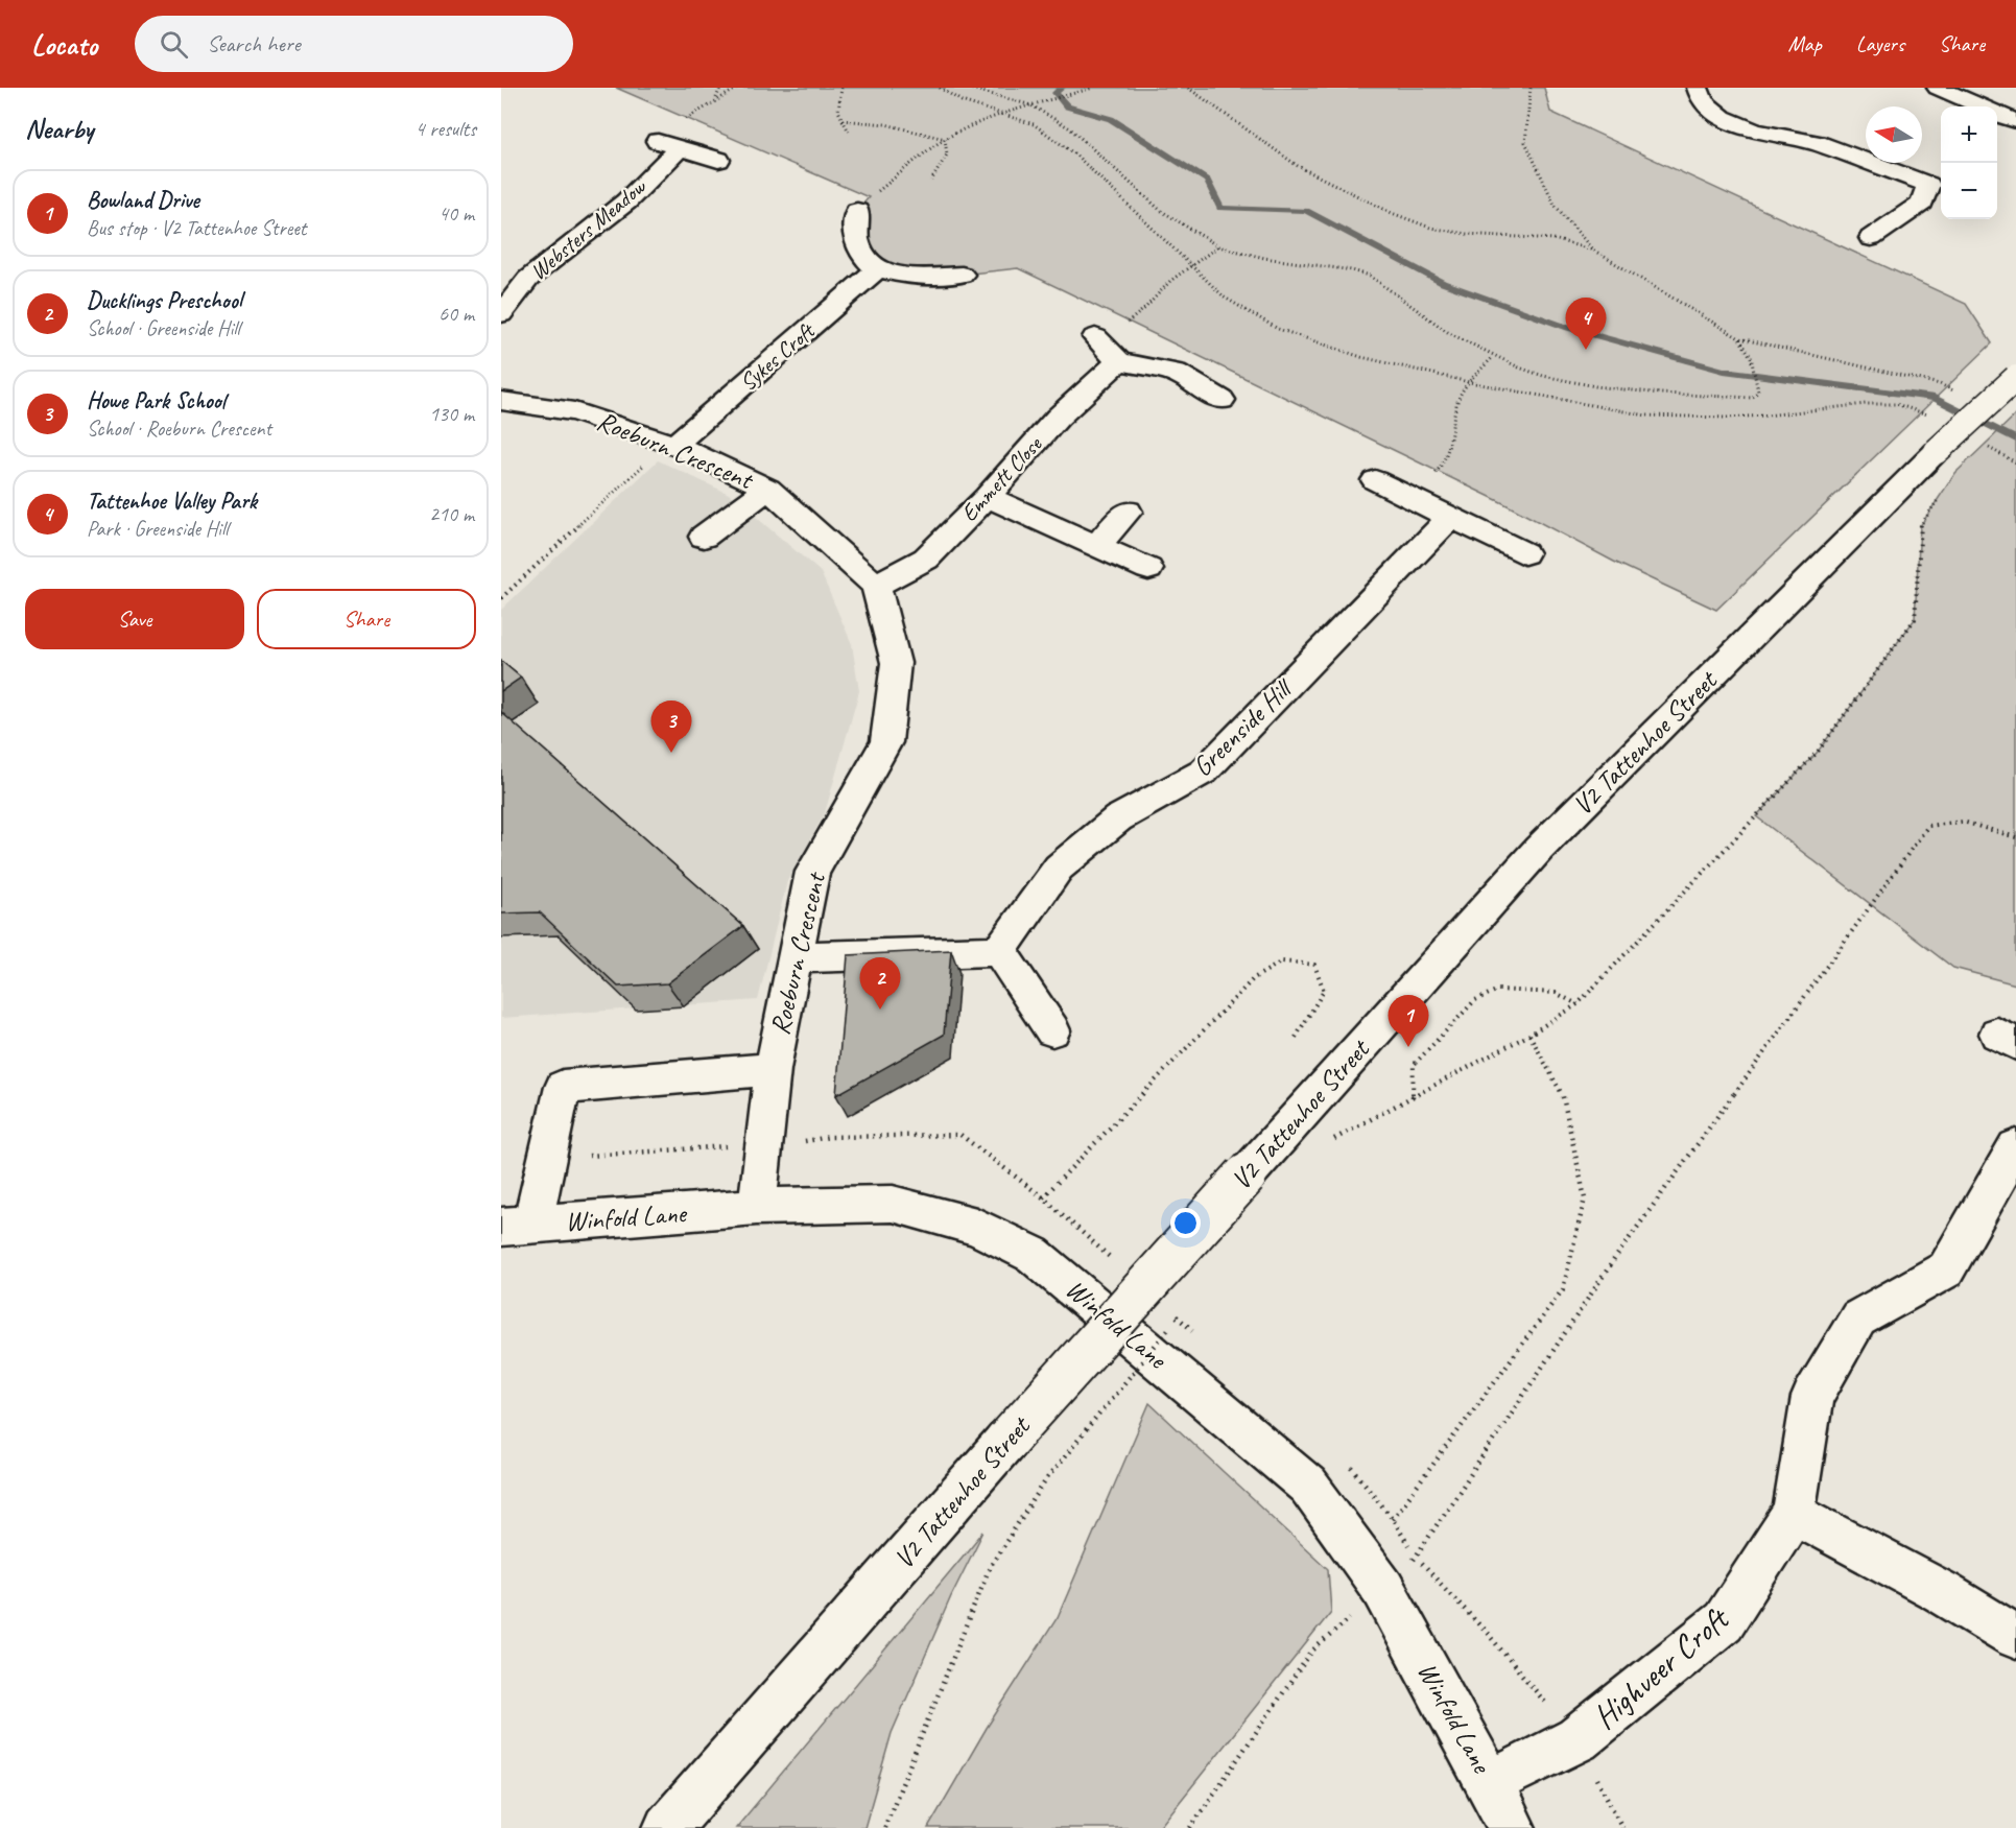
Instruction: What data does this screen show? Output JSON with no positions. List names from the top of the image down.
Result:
{
  "streets": {
    "street": [
      "Websters Meadow",
      "Sykes Croft",
      "Roeburn Crescent",
      "Emmett Close",
      "Greenside Hill",
      "V2 Tattenhoe Street",
      "Winfold Lane",
      "Highveer Croft"
    ]
  },
  "crossings": [
    ["Sykes Croft", "Roeburn Crescent"],
    ["Roeburn Crescent", "Emmett Close"],
    ["Roeburn Crescent", "Winfold Lane"],
    ["Winfold Lane", "Highveer Croft"]
  ],
  "north": "left",
  "page": {
    "header": "Locato",
    "search": "Search here",
    "nav": ["Map", "Layers", "Share"],
    "heading": ["Nearby", "4 results"],
    "map_buttons": ["+", "−"],
    "list": [
      {
        "mark": "1",
        "name": "Bowland Drive",
        "note": "Bus stop · V2 Tattenhoe Street",
        "value": "40 m"
      },
      {
        "mark": "2",
        "name": "Ducklings Preschool",
        "note": "School · Greenside Hill",
        "value": "60 m"
      },
      {
        "mark": "3",
        "name": "Howe Park School",
        "note": "School · Roeburn Crescent",
        "value": "130 m"
      },
      {
        "mark": "4",
        "name": "Tattenhoe Valley Park",
        "note": "Park · Greenside Hill",
        "value": "210 m"
      }
    ],
    "pins": [
      "4",
      "3",
      "2",
      "1"
    ],
    "buttons": ["Save", "Share"]
  }
}
